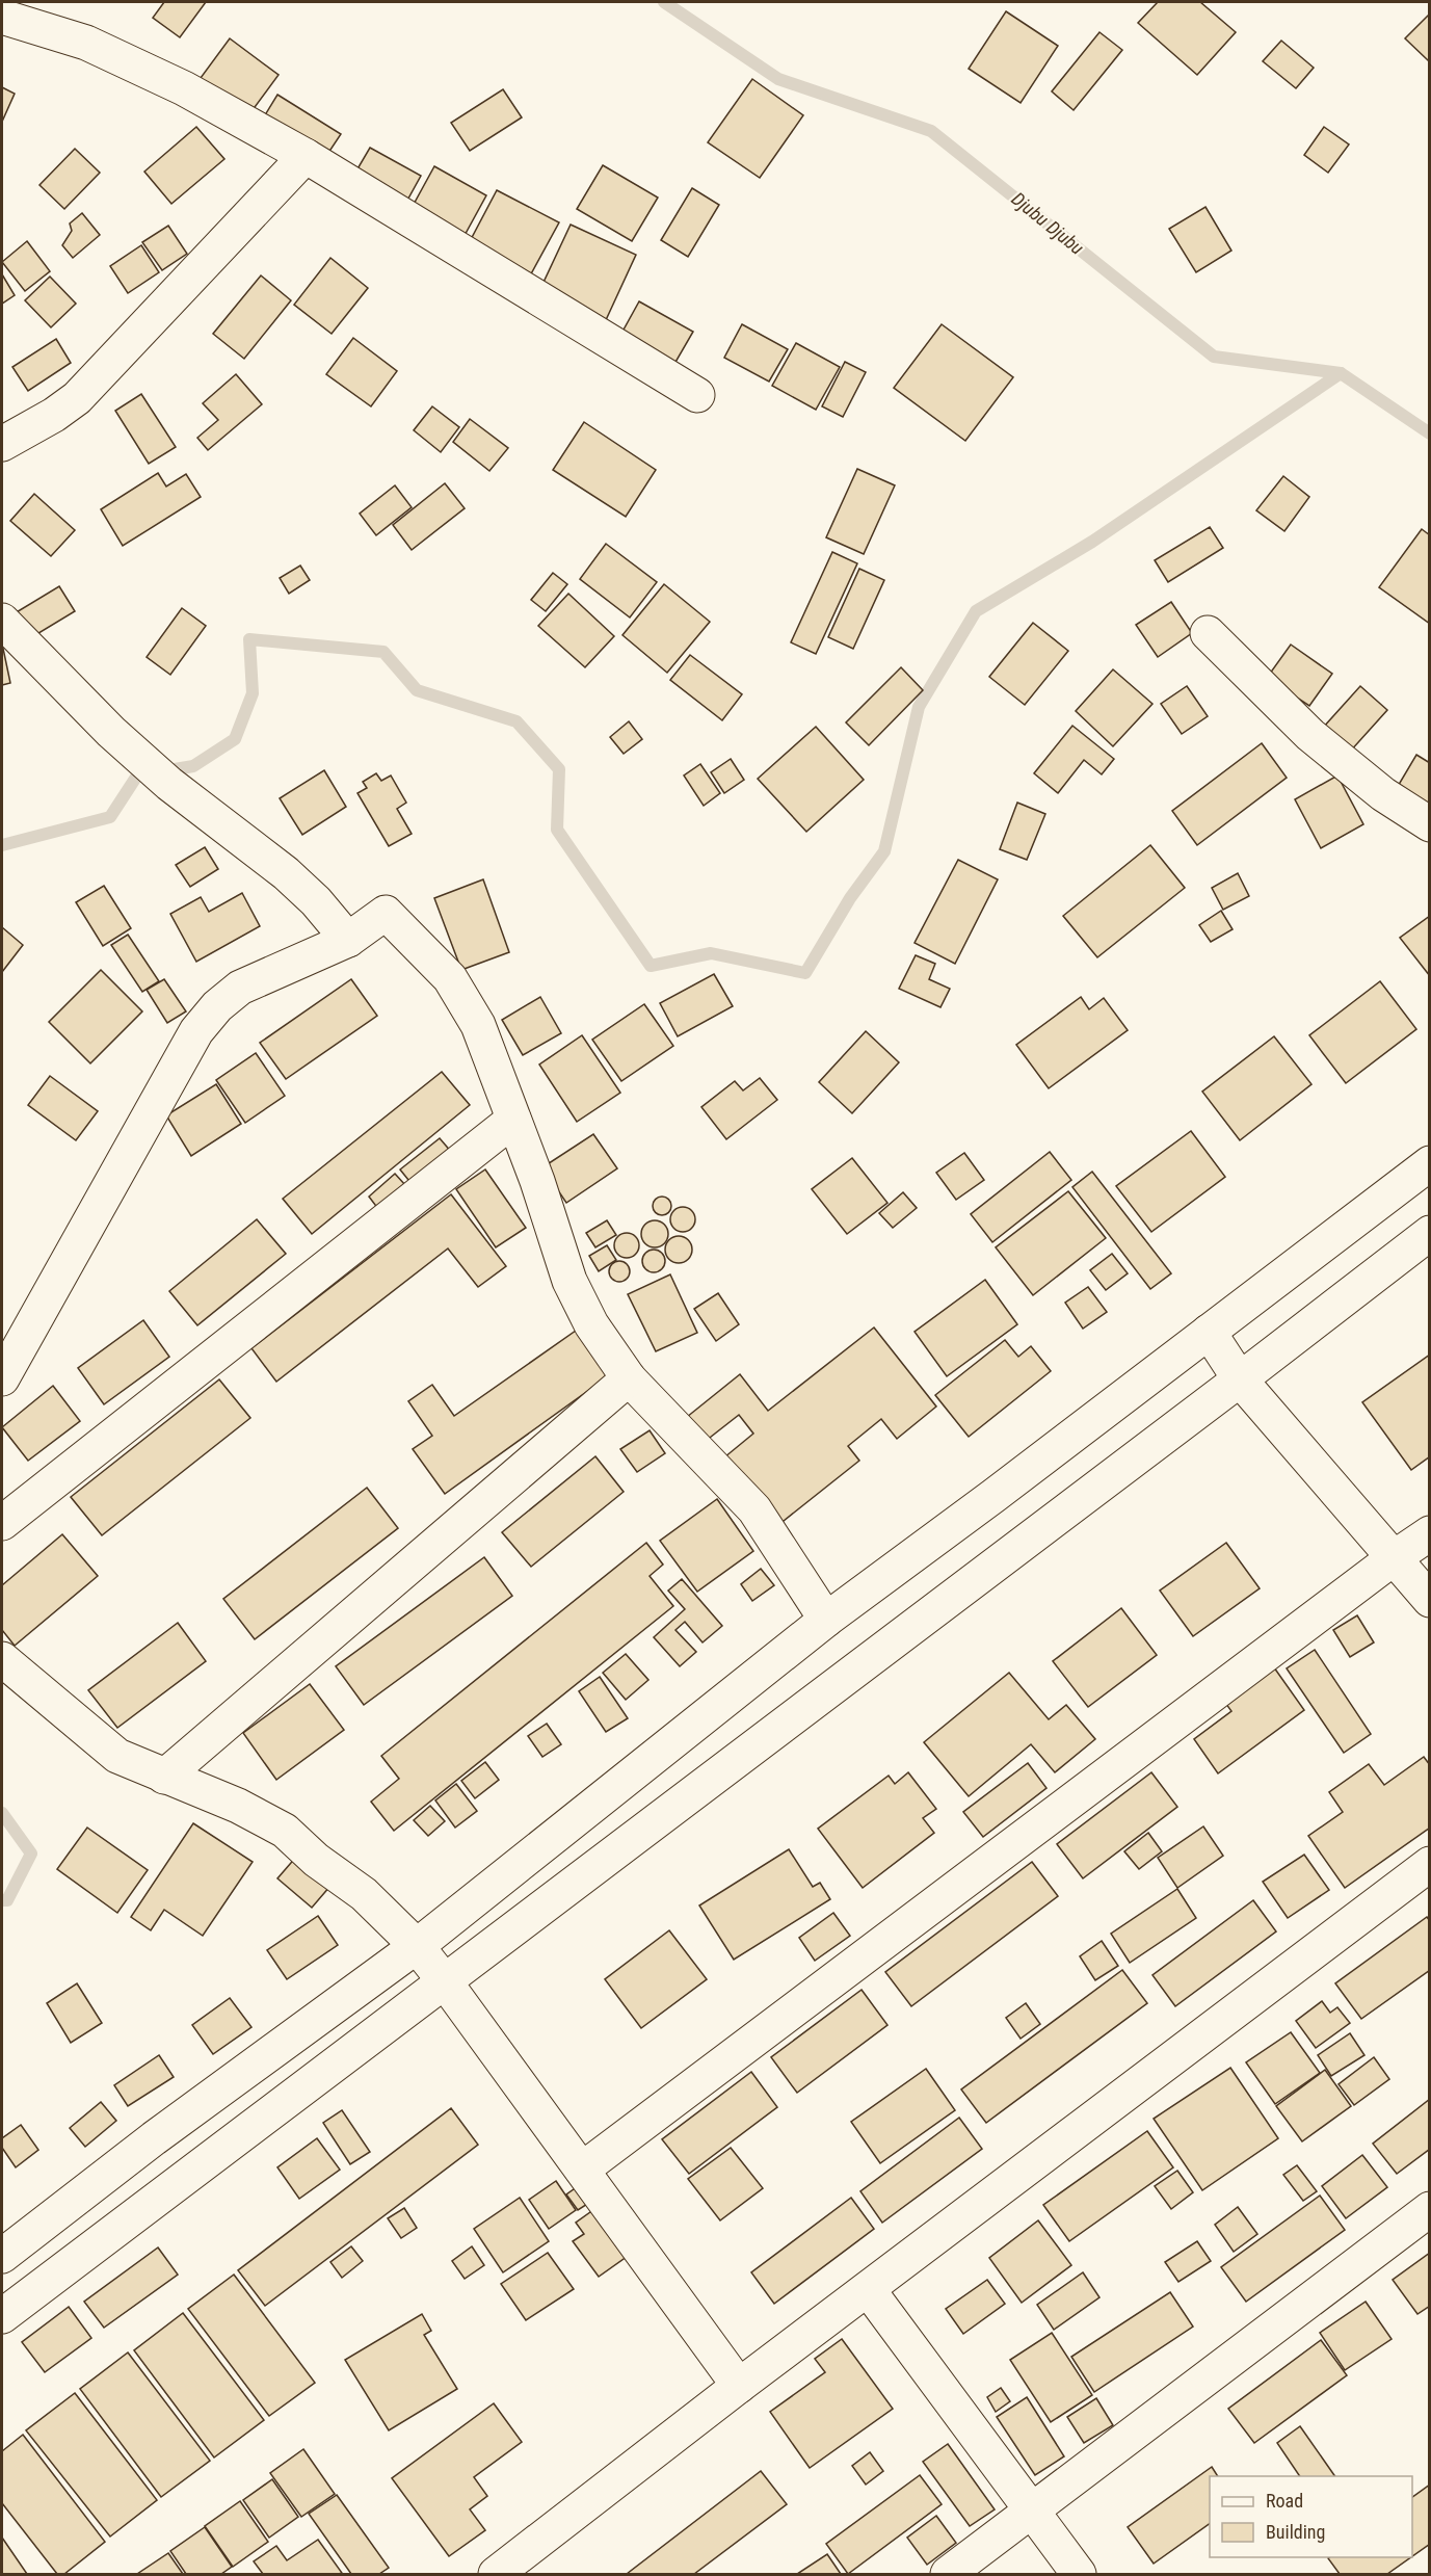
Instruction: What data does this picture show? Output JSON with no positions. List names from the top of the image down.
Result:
{
  "water": ["Djubu Djubu"],
  "legend": ["Road", "Building"]
}
